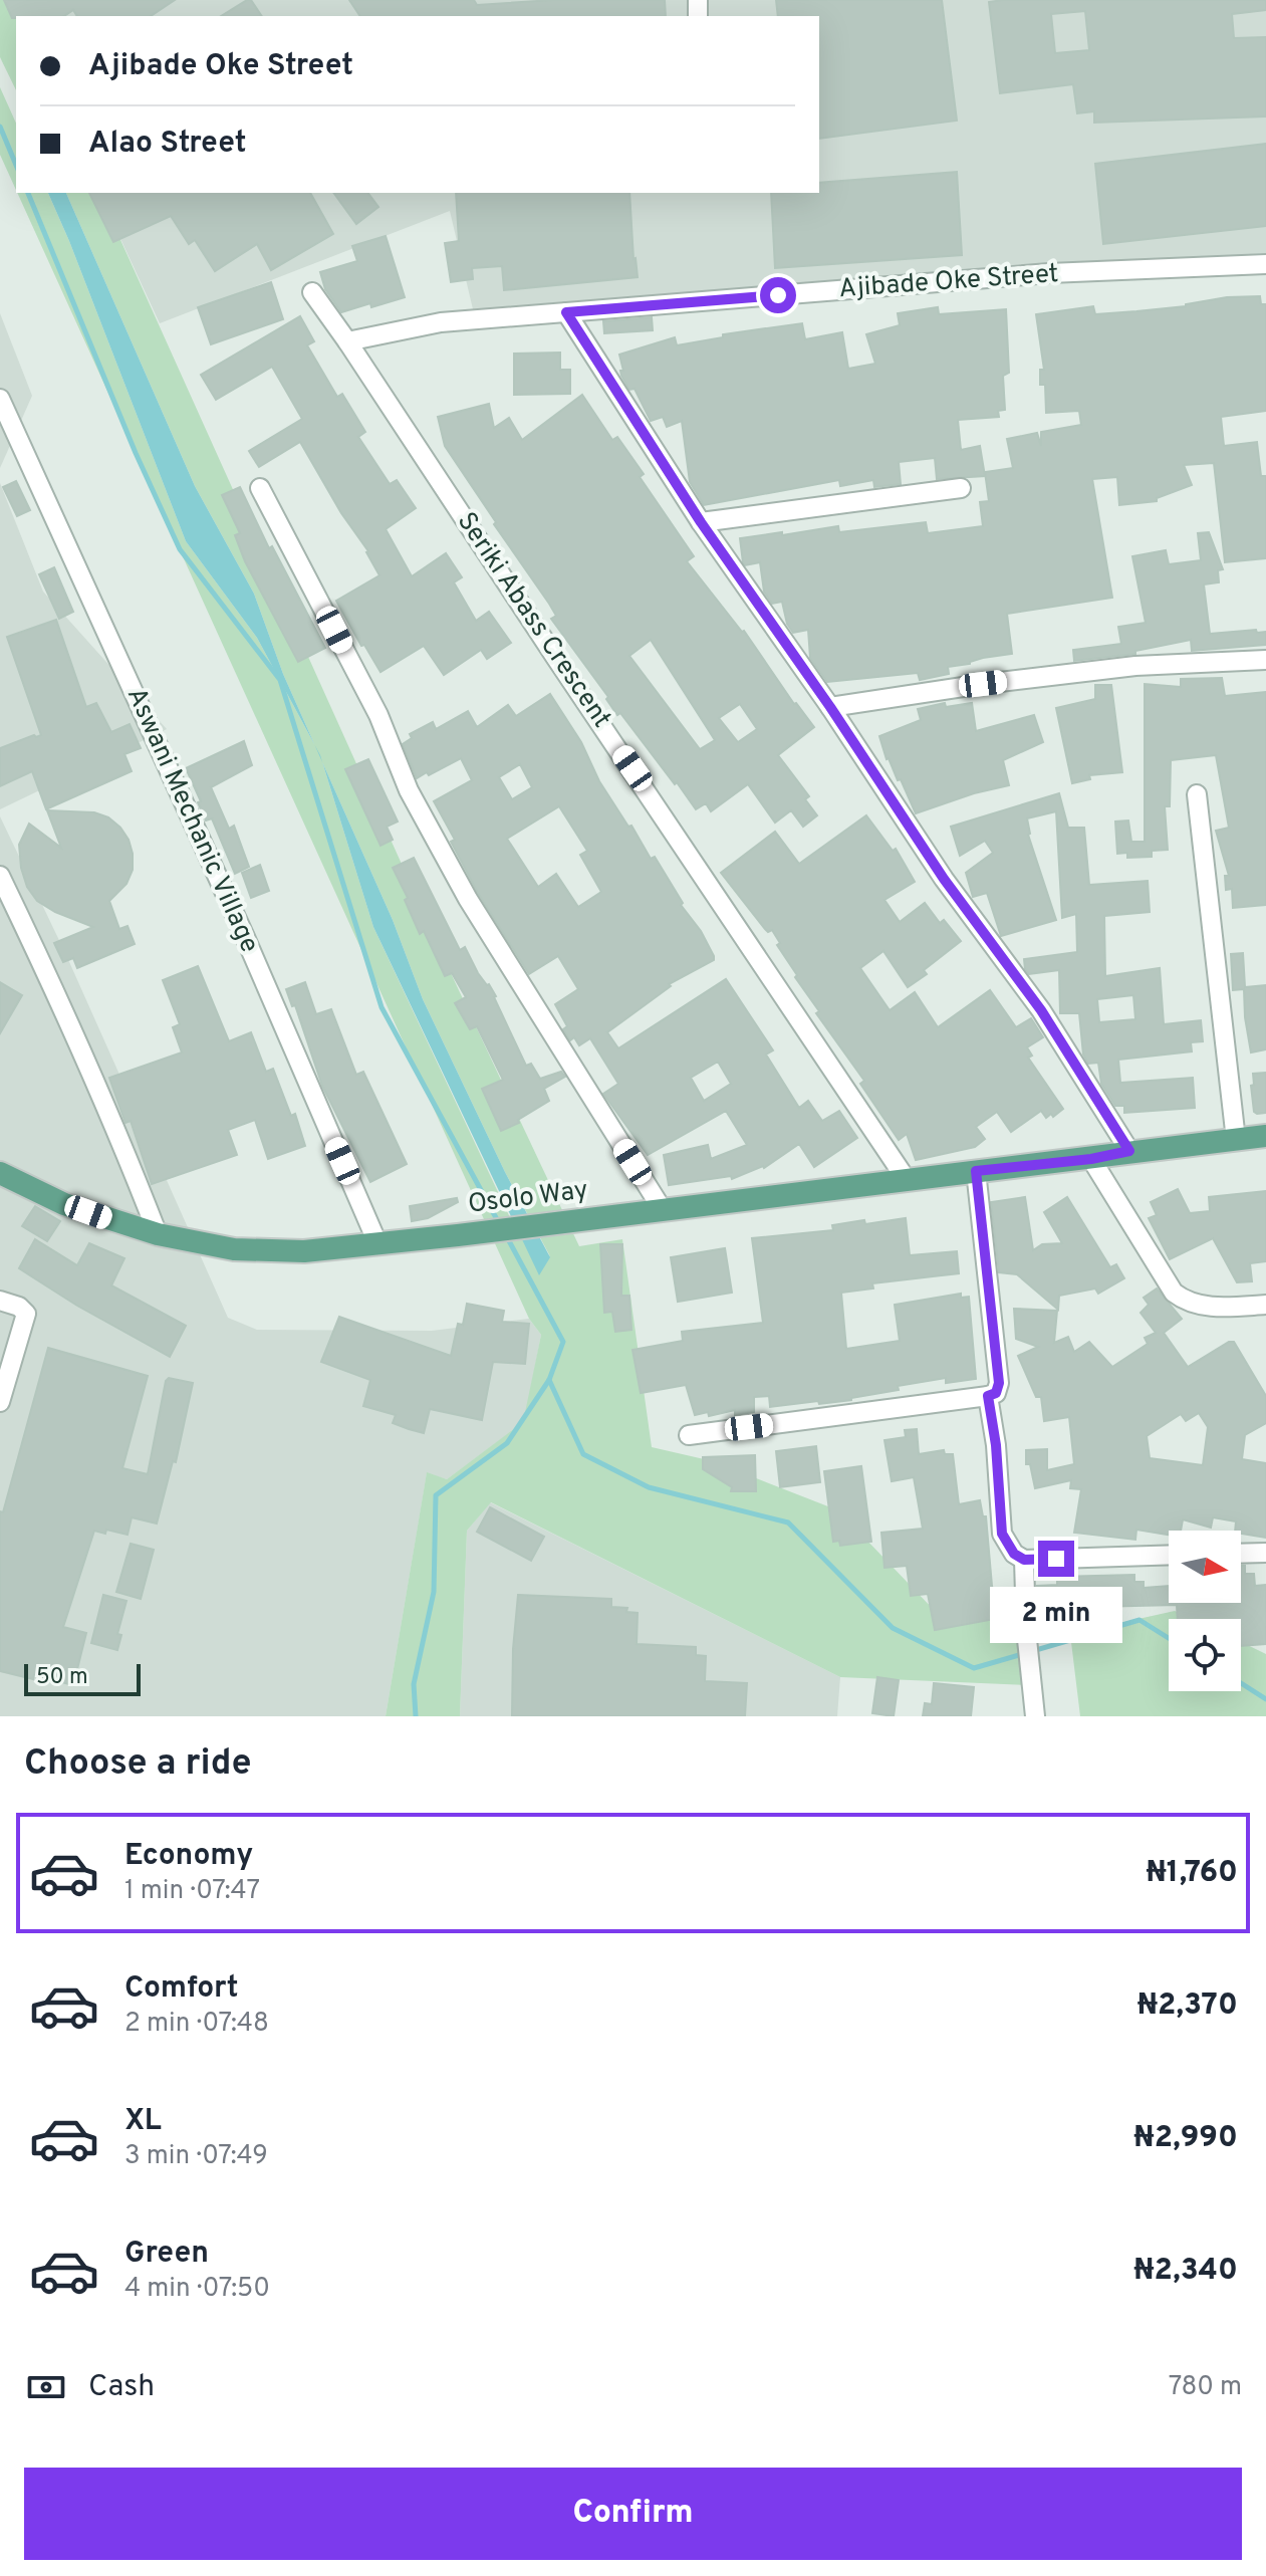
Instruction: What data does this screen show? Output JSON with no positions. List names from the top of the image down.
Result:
{
  "streets": {
    "main road": ["Osolo Way"],
    "street": ["Ajibade Oke Street", "Seriki Abass Crescent", "Aswani Mechanic Village"]
  },
  "crossings": [
    ["Ajibade Oke Street", "Seriki Abass Crescent"],
    ["Seriki Abass Crescent", "Osolo Way"],
    ["Aswani Mechanic Village", "Osolo Way"]
  ],
  "scale_bar": "50 m",
  "north": "right",
  "page": {
    "banner": ["Ajibade Oke Street", "Alao Street"],
    "bubble": "2 min",
    "scale": "50 m",
    "heading": "Choose a ride",
    "list": [
      {
        "name": "Economy",
        "note": "1 min · 07:47",
        "value": "₦1,760"
      },
      {
        "name": "Comfort",
        "note": "2 min · 07:48",
        "value": "₦2,370"
      },
      {
        "name": "XL",
        "note": "3 min · 07:49",
        "value": "₦2,990"
      },
      {
        "name": "Green",
        "note": "4 min · 07:50",
        "value": "₦2,340"
      }
    ],
    "pay": ["Cash", "780 m"],
    "buttons": "Confirm"
  }
}
